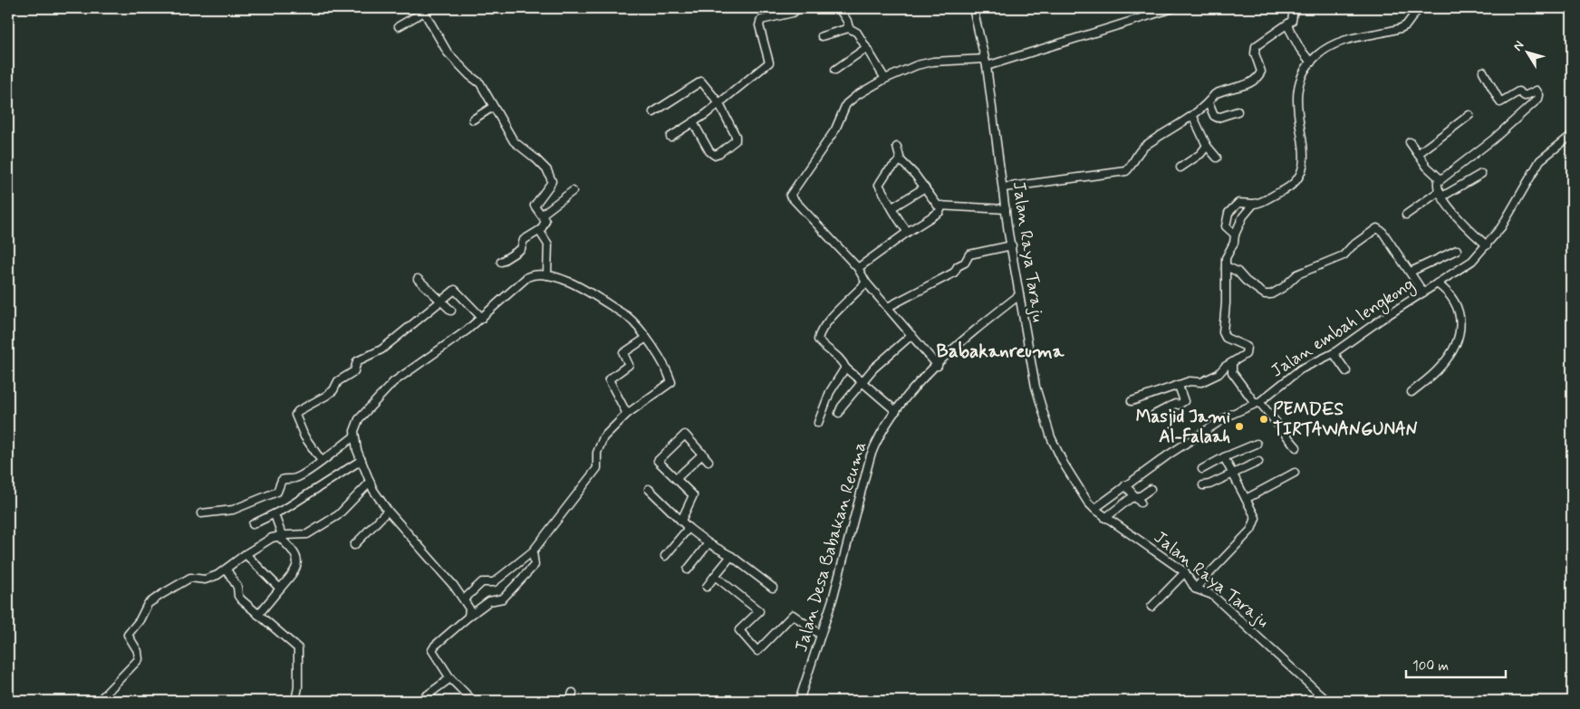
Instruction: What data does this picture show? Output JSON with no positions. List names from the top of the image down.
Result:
{
  "streets": {
    "street": ["Jalan Raya Taraju", "Jalan embah lengkong", "Jalan Desa Babakan Reuma"]
  },
  "crossings": [
    ["Jalan Raya Taraju", "Jalan embah lengkong"],
    ["Jalan Raya Taraju", "Jalan Desa Babakan Reuma"]
  ],
  "districts": ["Babakanreuma"],
  "places": ["PEMDES TIRTAWANGUNAN", "Masjid Jami Al-Falaah"],
  "scale_bar": "100 m",
  "north": "top left"
}
